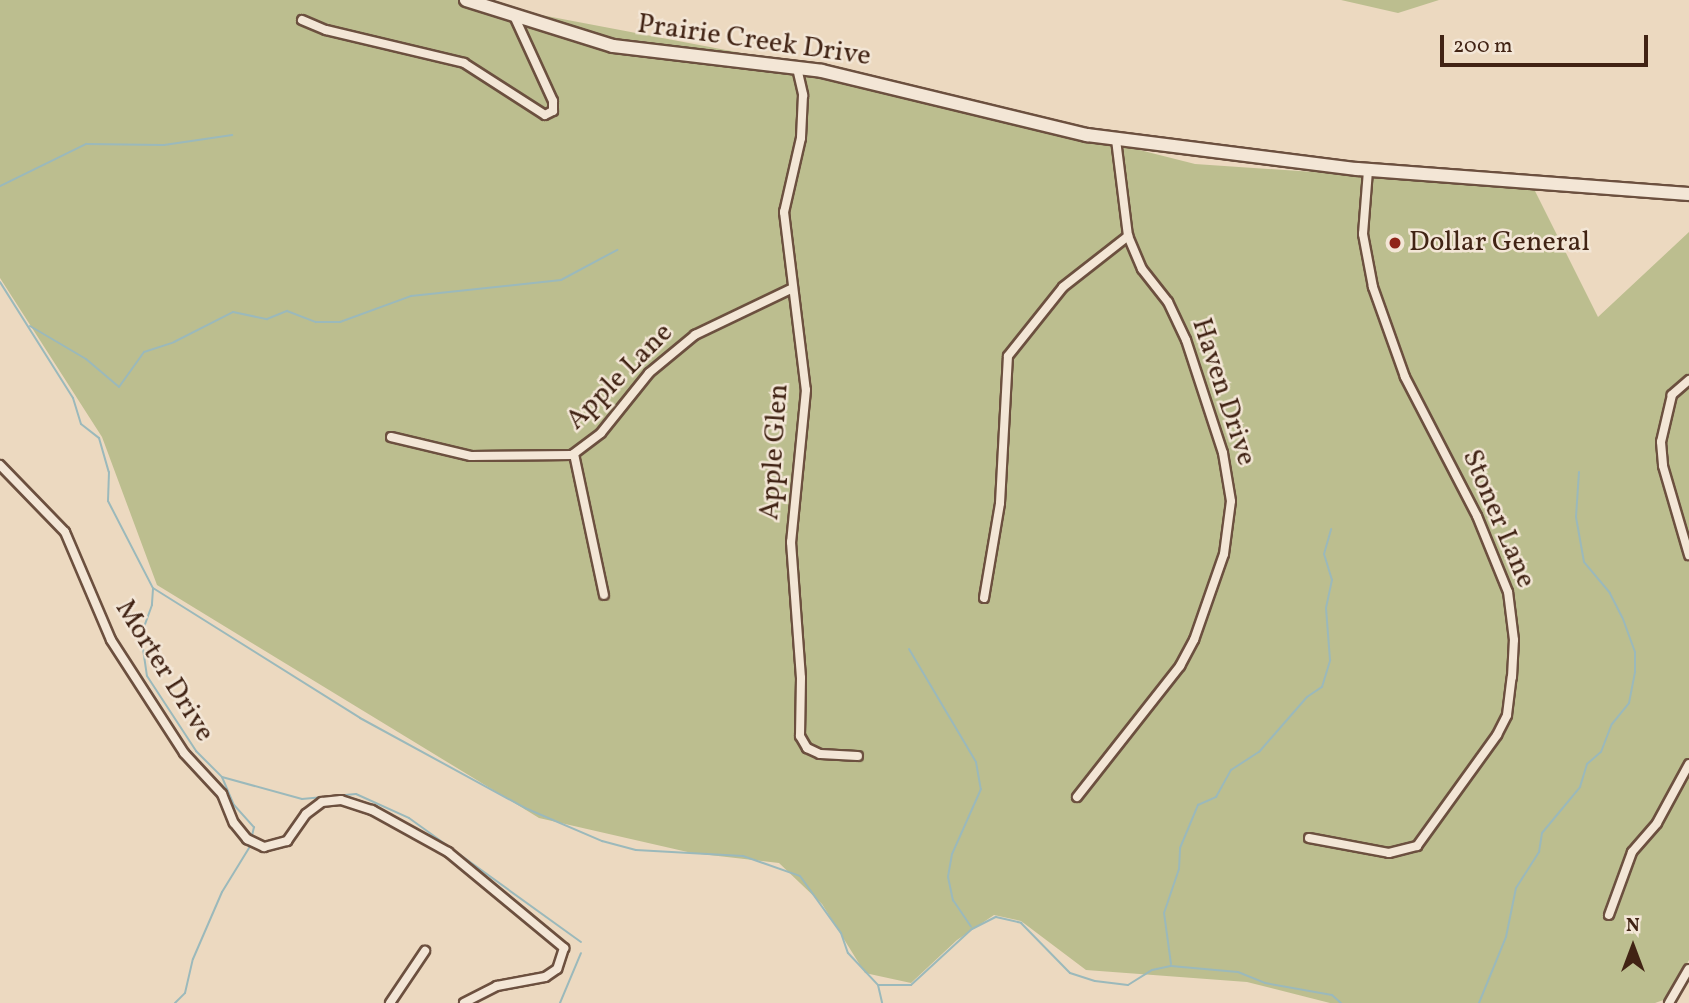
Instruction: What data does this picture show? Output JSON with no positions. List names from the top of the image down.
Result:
{
  "streets": {
    "main road": ["Prairie Creek Drive"],
    "street": [
      "Apple Lane",
      "Haven Drive",
      "Apple Glen",
      "Stoner Lane",
      "Morter Drive"
    ]
  },
  "crossings": [
    ["Prairie Creek Drive", "Haven Drive"],
    ["Prairie Creek Drive", "Apple Glen"],
    ["Prairie Creek Drive", "Stoner Lane"],
    ["Apple Lane", "Apple Glen"]
  ],
  "places": ["Dollar General"],
  "scale_bar": "200 m",
  "north": "top"
}
